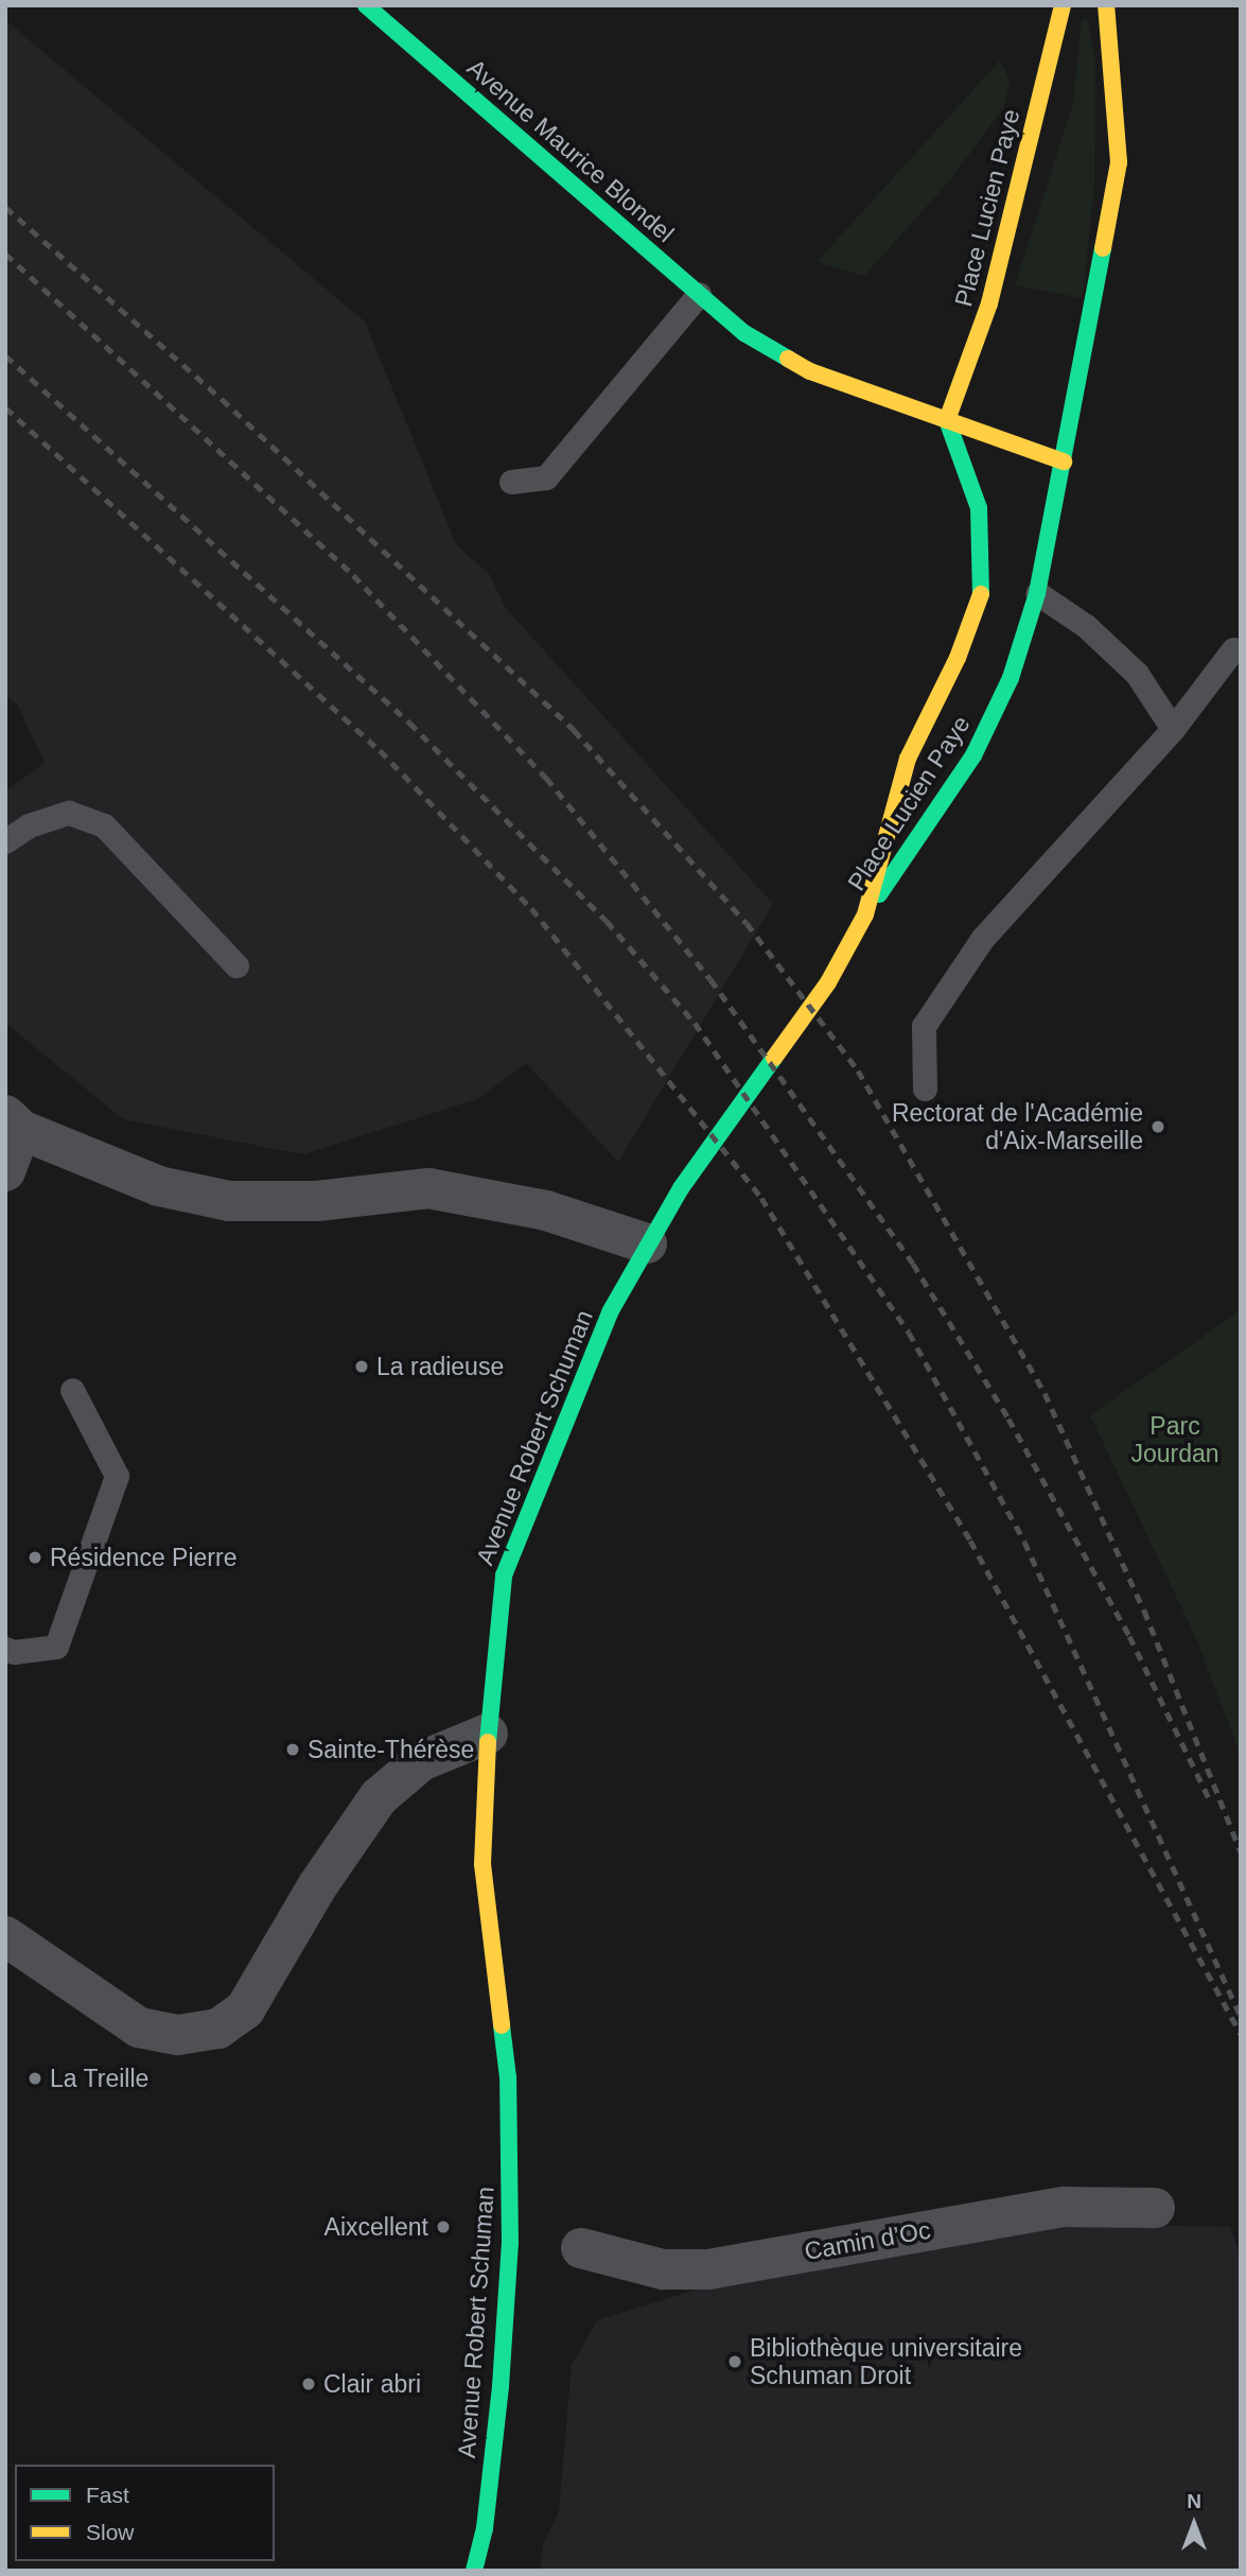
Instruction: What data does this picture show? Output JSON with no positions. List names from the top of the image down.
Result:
{
  "streets": {
    "street": [
      "Avenue Maurice Blondel",
      "Place Lucien Paye",
      "Avenue Robert Schuman",
      "Camin d’Oc"
    ]
  },
  "crossings": [
    ["Avenue Maurice Blondel", "Place Lucien Paye"],
    ["Avenue Maurice Blondel", "Avenue Robert Schuman"],
    ["Place Lucien Paye", "Avenue Robert Schuman"]
  ],
  "parks": ["Parc Jourdan"],
  "places": [
    "Rectorat de l'Académie d'Aix-Marseille",
    "La radieuse",
    "Résidence Pierre",
    "Sainte-Thérèse",
    "La Treille",
    "Aixcellent",
    "Bibliothèque universitaire Schuman Droit",
    "Clair abri"
  ],
  "legend": ["Fast", "Slow"],
  "north": "top"
}
